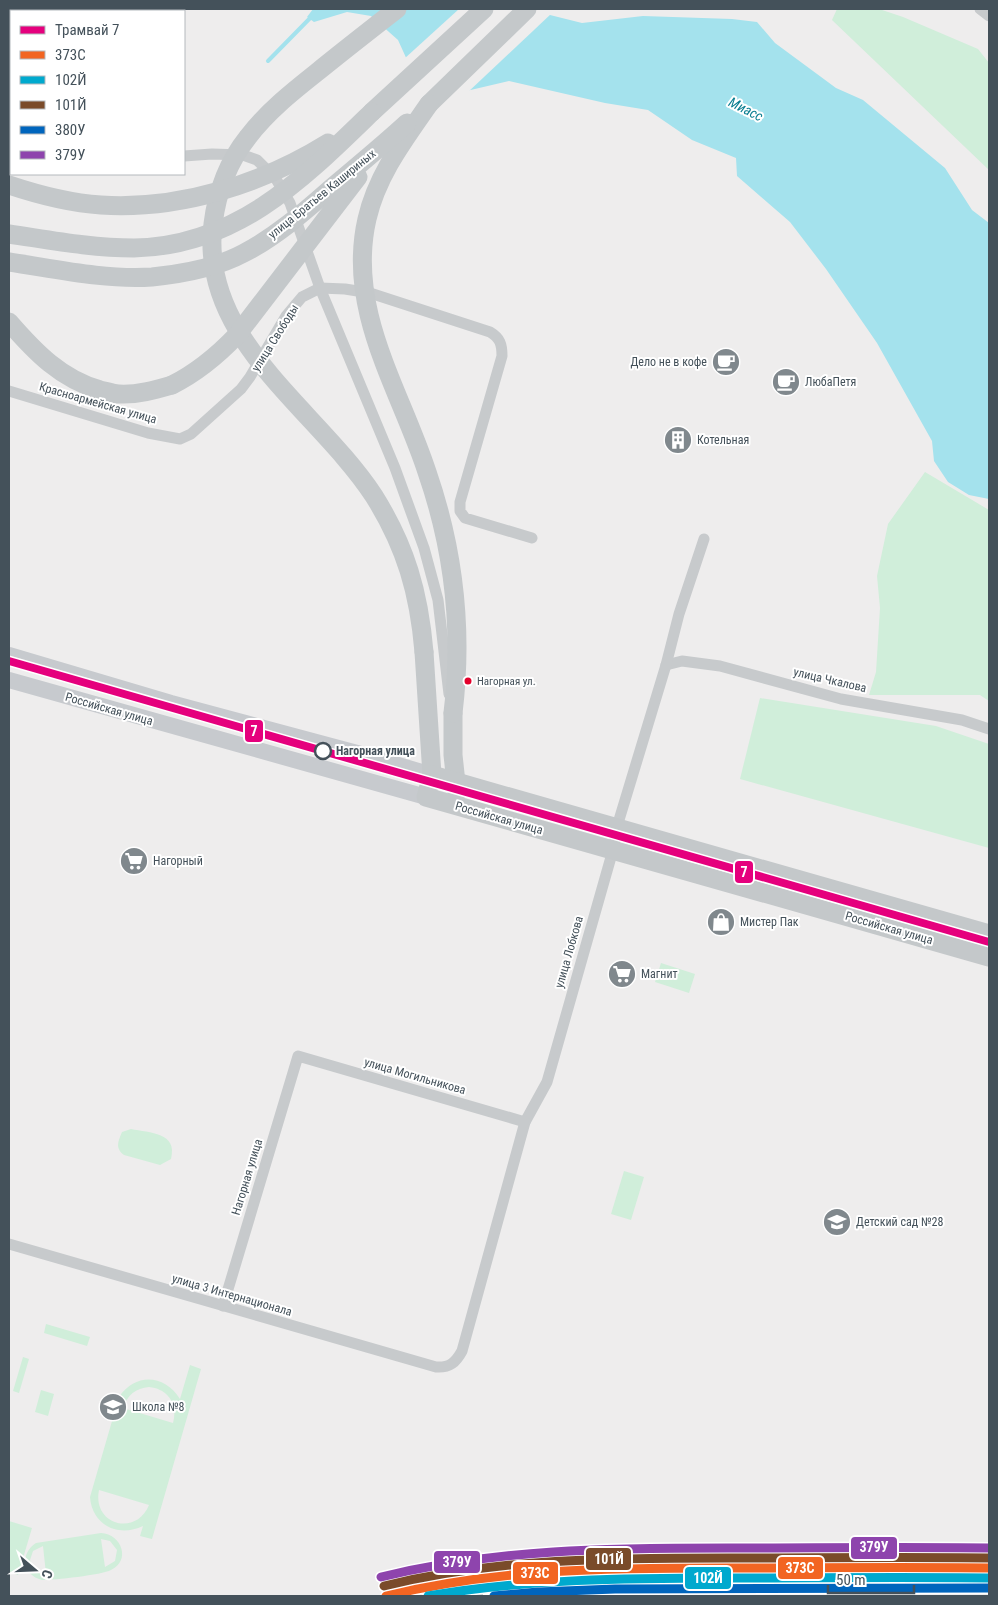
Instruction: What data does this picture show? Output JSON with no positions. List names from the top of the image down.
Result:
{
  "streets": {
    "main road": ["улица Братьев Кашириных", "Российская улица"],
    "street": [
      "улица Свободы",
      "Красноармейская улица",
      "улица Чкалова",
      "улица Лобкова",
      "улица Могильникова",
      "Нагорная улица",
      "улица 3 Интернационала"
    ]
  },
  "crossings": [
    ["улица Свободы", "Красноармейская улица"],
    ["улица Чкалова", "улица Лобкова"],
    ["Российская улица", "улица Лобкова"],
    ["улица Лобкова", "улица Могильникова"],
    ["улица Лобкова", "улица 3 Интернационала"],
    ["улица Могильникова", "Нагорная улица"],
    ["Нагорная улица", "улица 3 Интернационала"]
  ],
  "water": ["Миасс"],
  "places": {
    "cafe": ["Дело не в кофе", "ЛюбаПетя"],
    "building": ["Котельная"],
    "other": ["Нагорная ул.", "Нагорная улица"],
    "supermarket": ["Нагорный", "Магнит"],
    "shop": ["Мистер Пак"],
    "school or university": ["Детский сад №28", "Школа №8"]
  },
  "lines": [
    "tram line 7",
    "transit line 379У",
    "transit line 101Й",
    "transit line 373C",
    "transit line 102Й",
    "transit line 380У"
  ],
  "legend": [
    "Трамвай 7",
    "373C",
    "102Й",
    "101Й",
    "380У",
    "379У"
  ],
  "scale_bar": "50 m",
  "north": "right"
}
